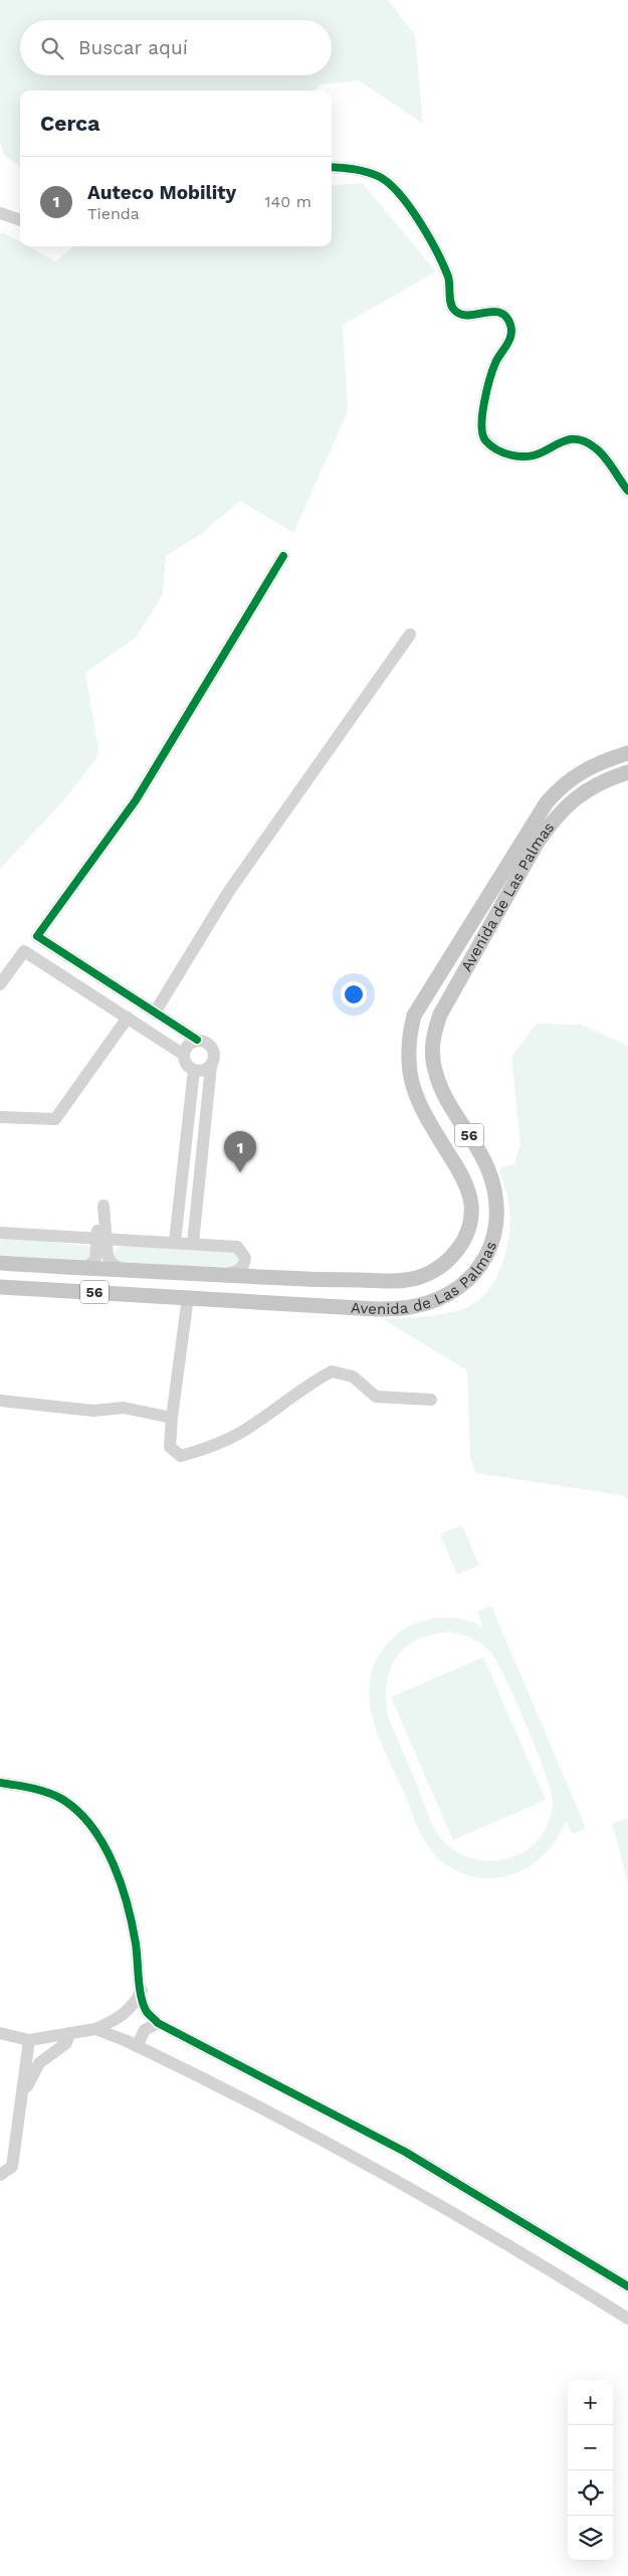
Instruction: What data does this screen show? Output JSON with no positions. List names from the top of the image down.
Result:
{
  "streets": {
    "main road": ["Avenida de Las Palmas", "56"]
  },
  "page": {
    "search": "Buscar aquí",
    "heading": "Cerca",
    "list": [
      {
        "mark": "1",
        "name": "Auteco Mobility",
        "note": "Tienda",
        "value": "140 m"
      }
    ],
    "pins": "1",
    "map_buttons": ["+", "−"]
  }
}
